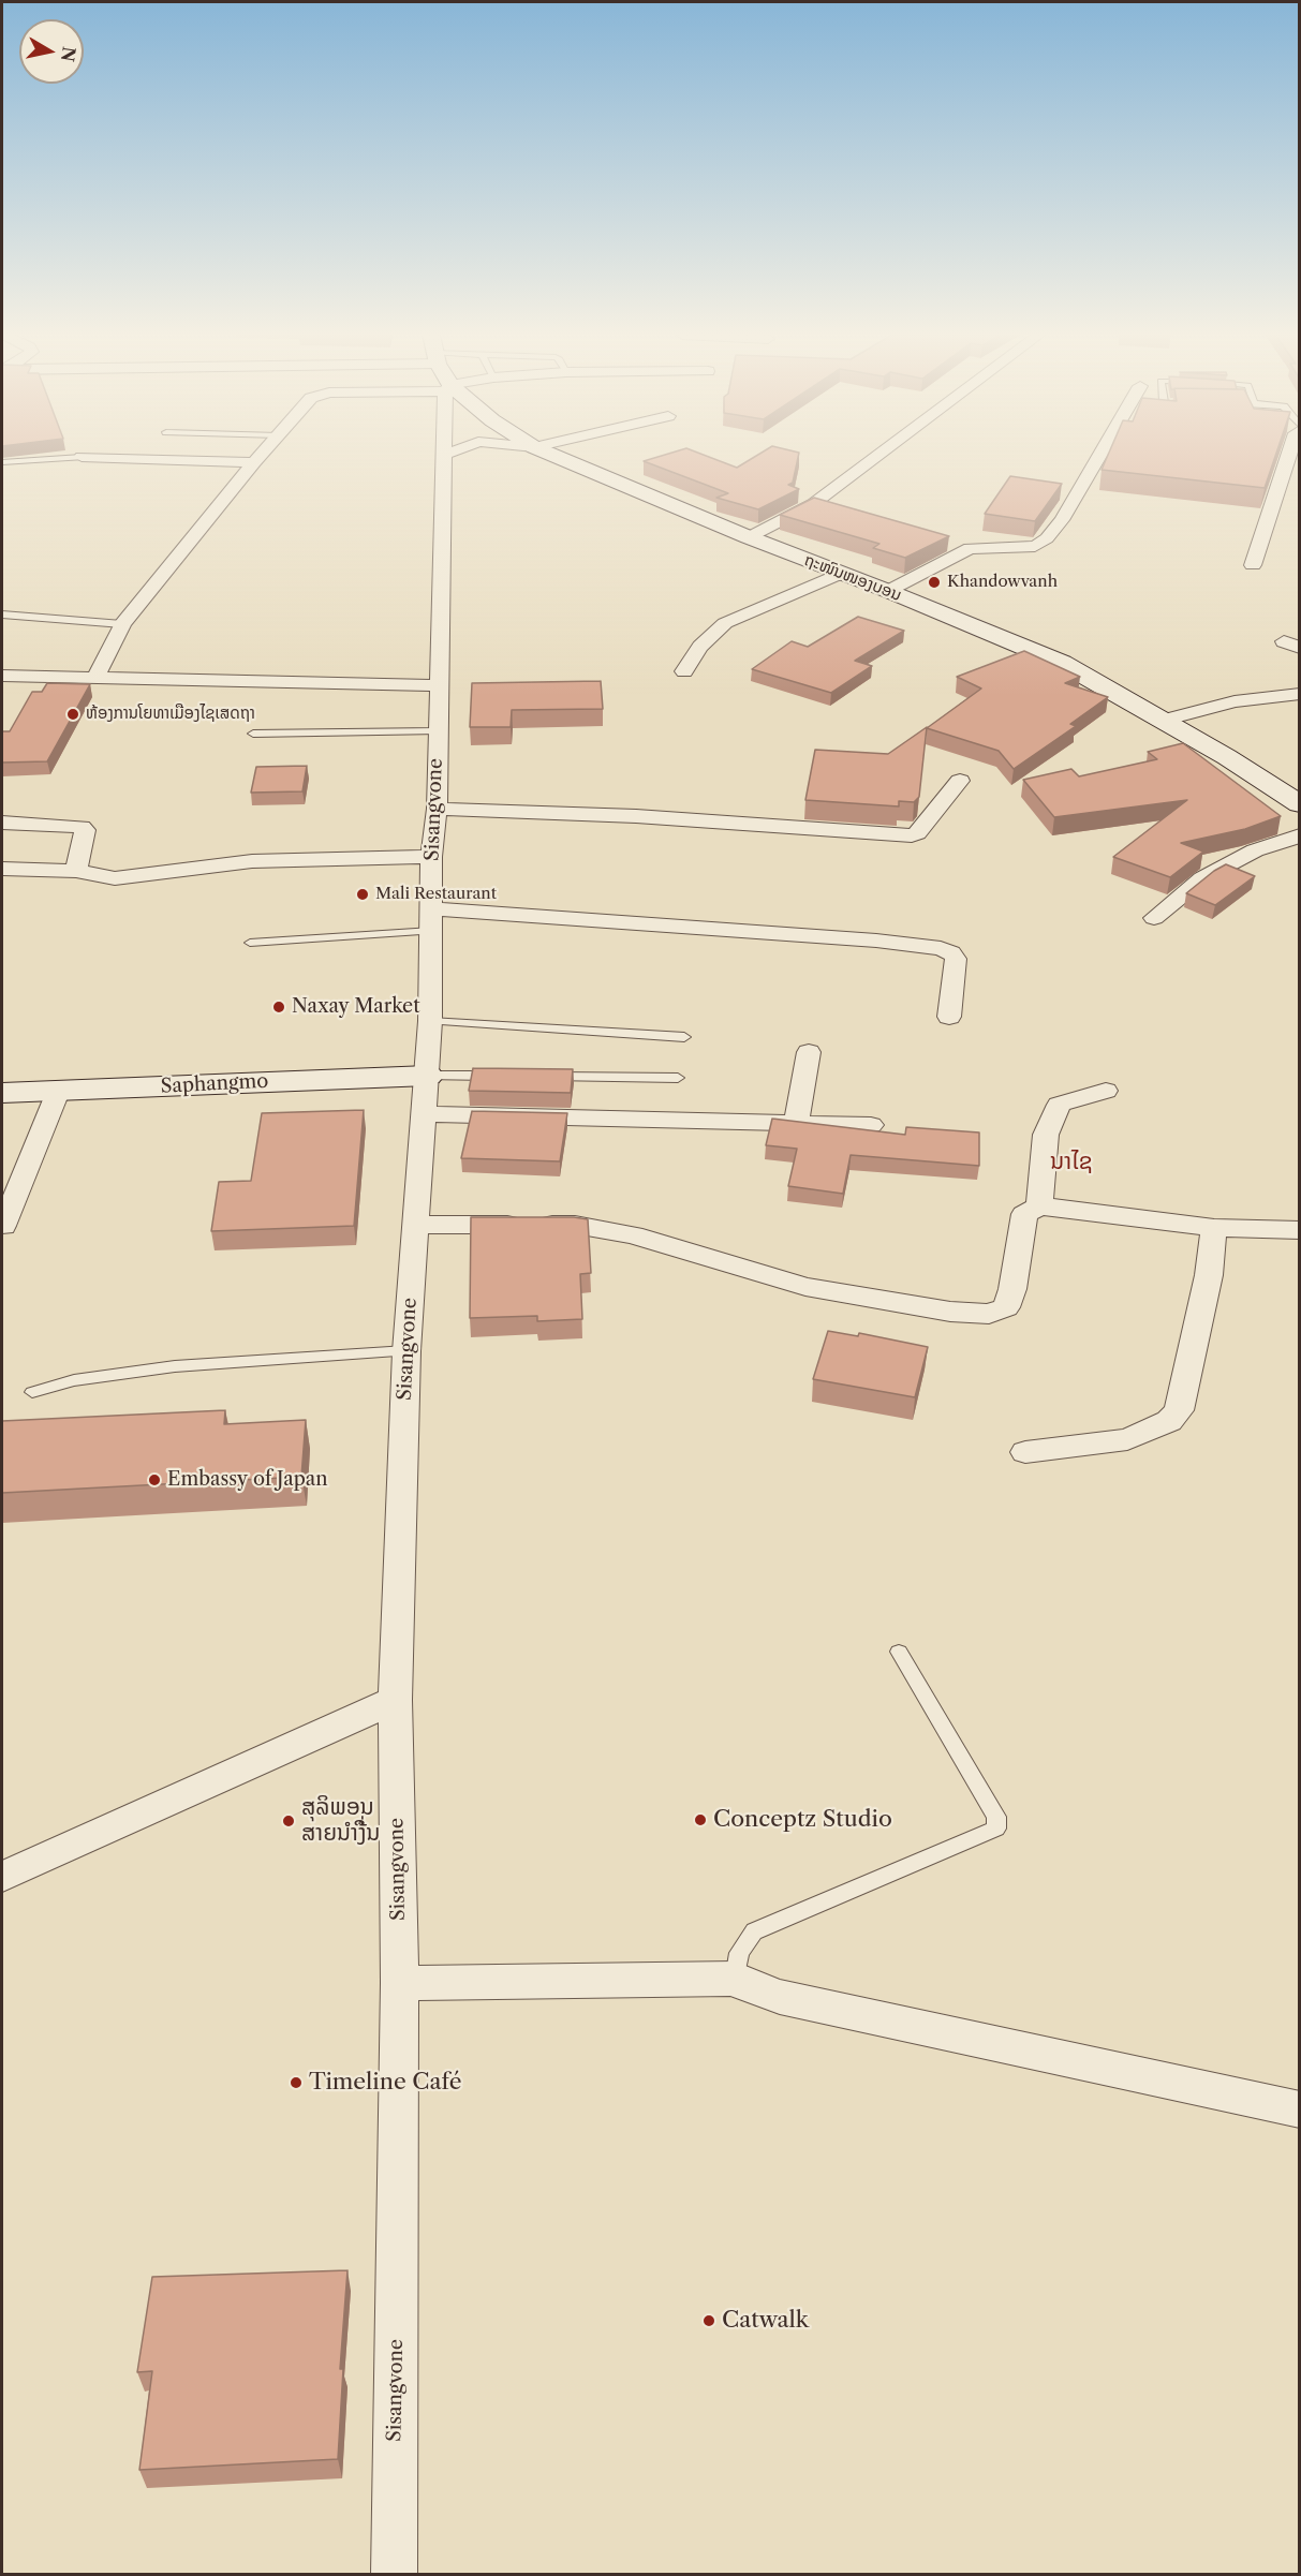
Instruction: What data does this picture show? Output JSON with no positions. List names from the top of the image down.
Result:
{
  "streets": {
    "street": ["ຖະໜົນໜອງບອນ", "Sisangvone", "Saphangmo"]
  },
  "crossings": [
    ["Sisangvone", "Saphangmo"]
  ],
  "districts": ["ນາໄຊ"],
  "places": [
    "Khandowvanh",
    "ຫ້ອງການໂຍທາເມືອງໄຊເສດຖາ",
    "Mali Restaurant",
    "Naxay Market",
    "Embassy of Japan",
    "Conceptz Studio",
    "ສຸລິພອນ ສາຍນຳ້ງື່ນ",
    "Timeline Café",
    "Catwalk"
  ],
  "north": "right"
}
